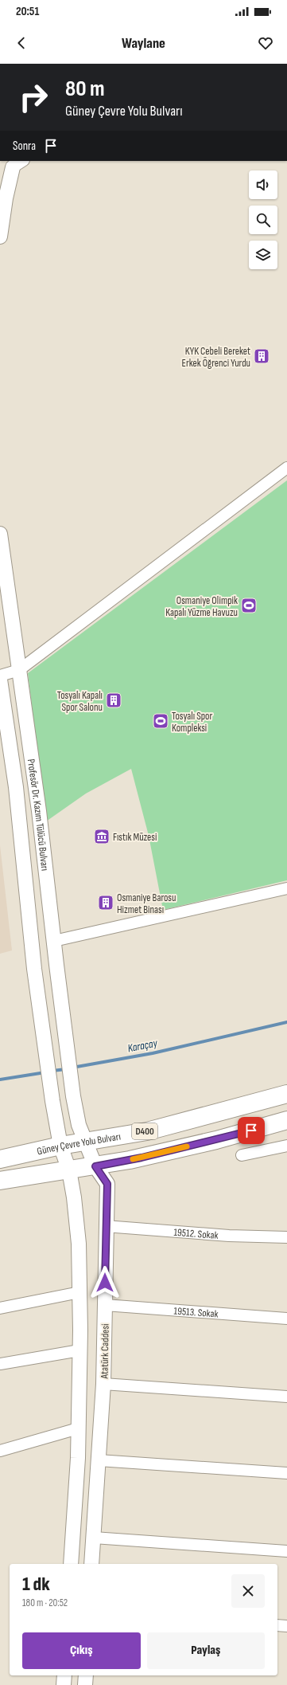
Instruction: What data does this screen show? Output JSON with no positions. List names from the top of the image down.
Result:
{
  "streets": {
    "highway": ["D400", "Güney Çevre Yolu Bulvarı"],
    "street": [
      "Profesör Dr. Kazım Tülücü Bulvarı",
      "19512. Sokak",
      "19513. Sokak",
      "Atatürk Caddesi"
    ]
  },
  "crossings": [
    ["Profesör Dr. Kazım Tülücü Bulvarı", "Güney Çevre Yolu Bulvarı"],
    ["Profesör Dr. Kazım Tülücü Bulvarı", "Atatürk Caddesi"],
    ["D400", "Atatürk Caddesi"],
    ["Güney Çevre Yolu Bulvarı", "Atatürk Caddesi"],
    ["19512. Sokak", "Atatürk Caddesi"],
    ["19513. Sokak", "Atatürk Caddesi"]
  ],
  "water": ["Karaçay"],
  "places": {
    "building": ["KYK Cebeli Bereket Erkek Öğrenci Yurdu", "Tosyalı Kapalı Spor Salonu", "Osmaniye Barosu Hizmet Binası"],
    "sports": ["Osmaniye Olimpik Kapalı Yüzme Havuzu", "Tosyalı Spor Kompleksi"],
    "museum": ["Fıstık Müzesi"]
  },
  "page": {
    "status": "20:51",
    "header": "Waylane",
    "turn": ["80 m", "Güney Çevre Yolu Bulvarı"],
    "then": "Sonra",
    "heading": ["1 dk", "180 m · 20:52"],
    "buttons": ["Çıkış", "Paylaş"]
  }
}
